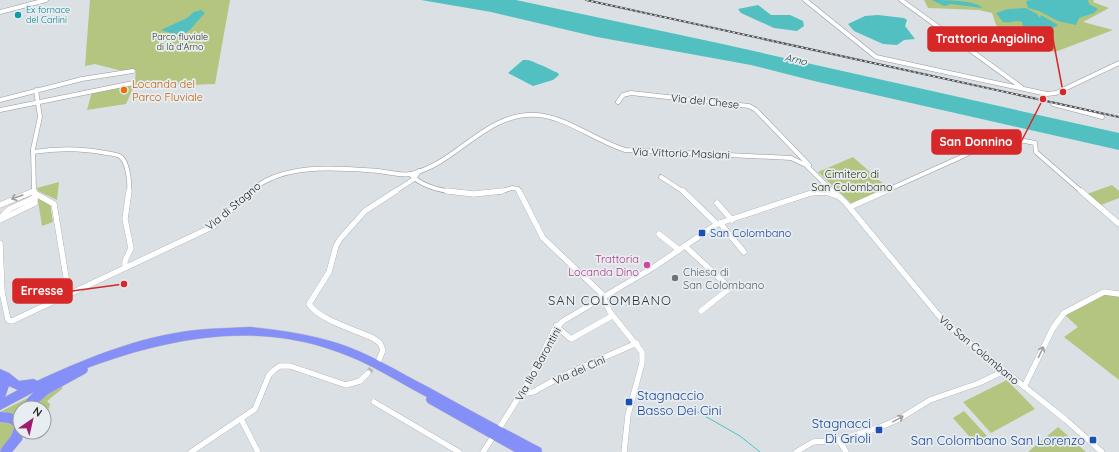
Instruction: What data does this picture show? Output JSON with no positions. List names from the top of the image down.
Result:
{
  "streets": {
    "street": [
      "Via del Chese",
      "Via Vittorio Masiani",
      "Via di Stagno",
      "Via San Colombano",
      "Via Ilio Barontini",
      "Via dei Cini"
    ]
  },
  "crossings": [
    ["Via del Chese", "Via Vittorio Masiani"],
    ["Via del Chese", "Via San Colombano"],
    ["Via Vittorio Masiani", "Via di Stagno"],
    ["Via San Colombano", "Via Ilio Barontini"],
    ["Via Ilio Barontini", "Via dei Cini"]
  ],
  "districts": ["SAN COLOMBANO"],
  "water": ["Arno"],
  "parks": ["Parco fluviale di là d'Arno", "Cimitero di San Colombano"],
  "places": {
    "other": [
      "Ex fornace del Carlini",
      "Locanda del Parco Fluviale",
      "Trattoria Angiolino",
      "San Donnino",
      "Trattoria Locanda Dino",
      "Chiesa di San Colombano",
      "Erresse"
    ],
    "transit": [
      "San Colombano",
      "Stagnaccio Basso Dei Cini",
      "Stagnacci Di Grioli",
      "San Colombano San Lorenzo"
    ]
  },
  "north": "top right"
}
